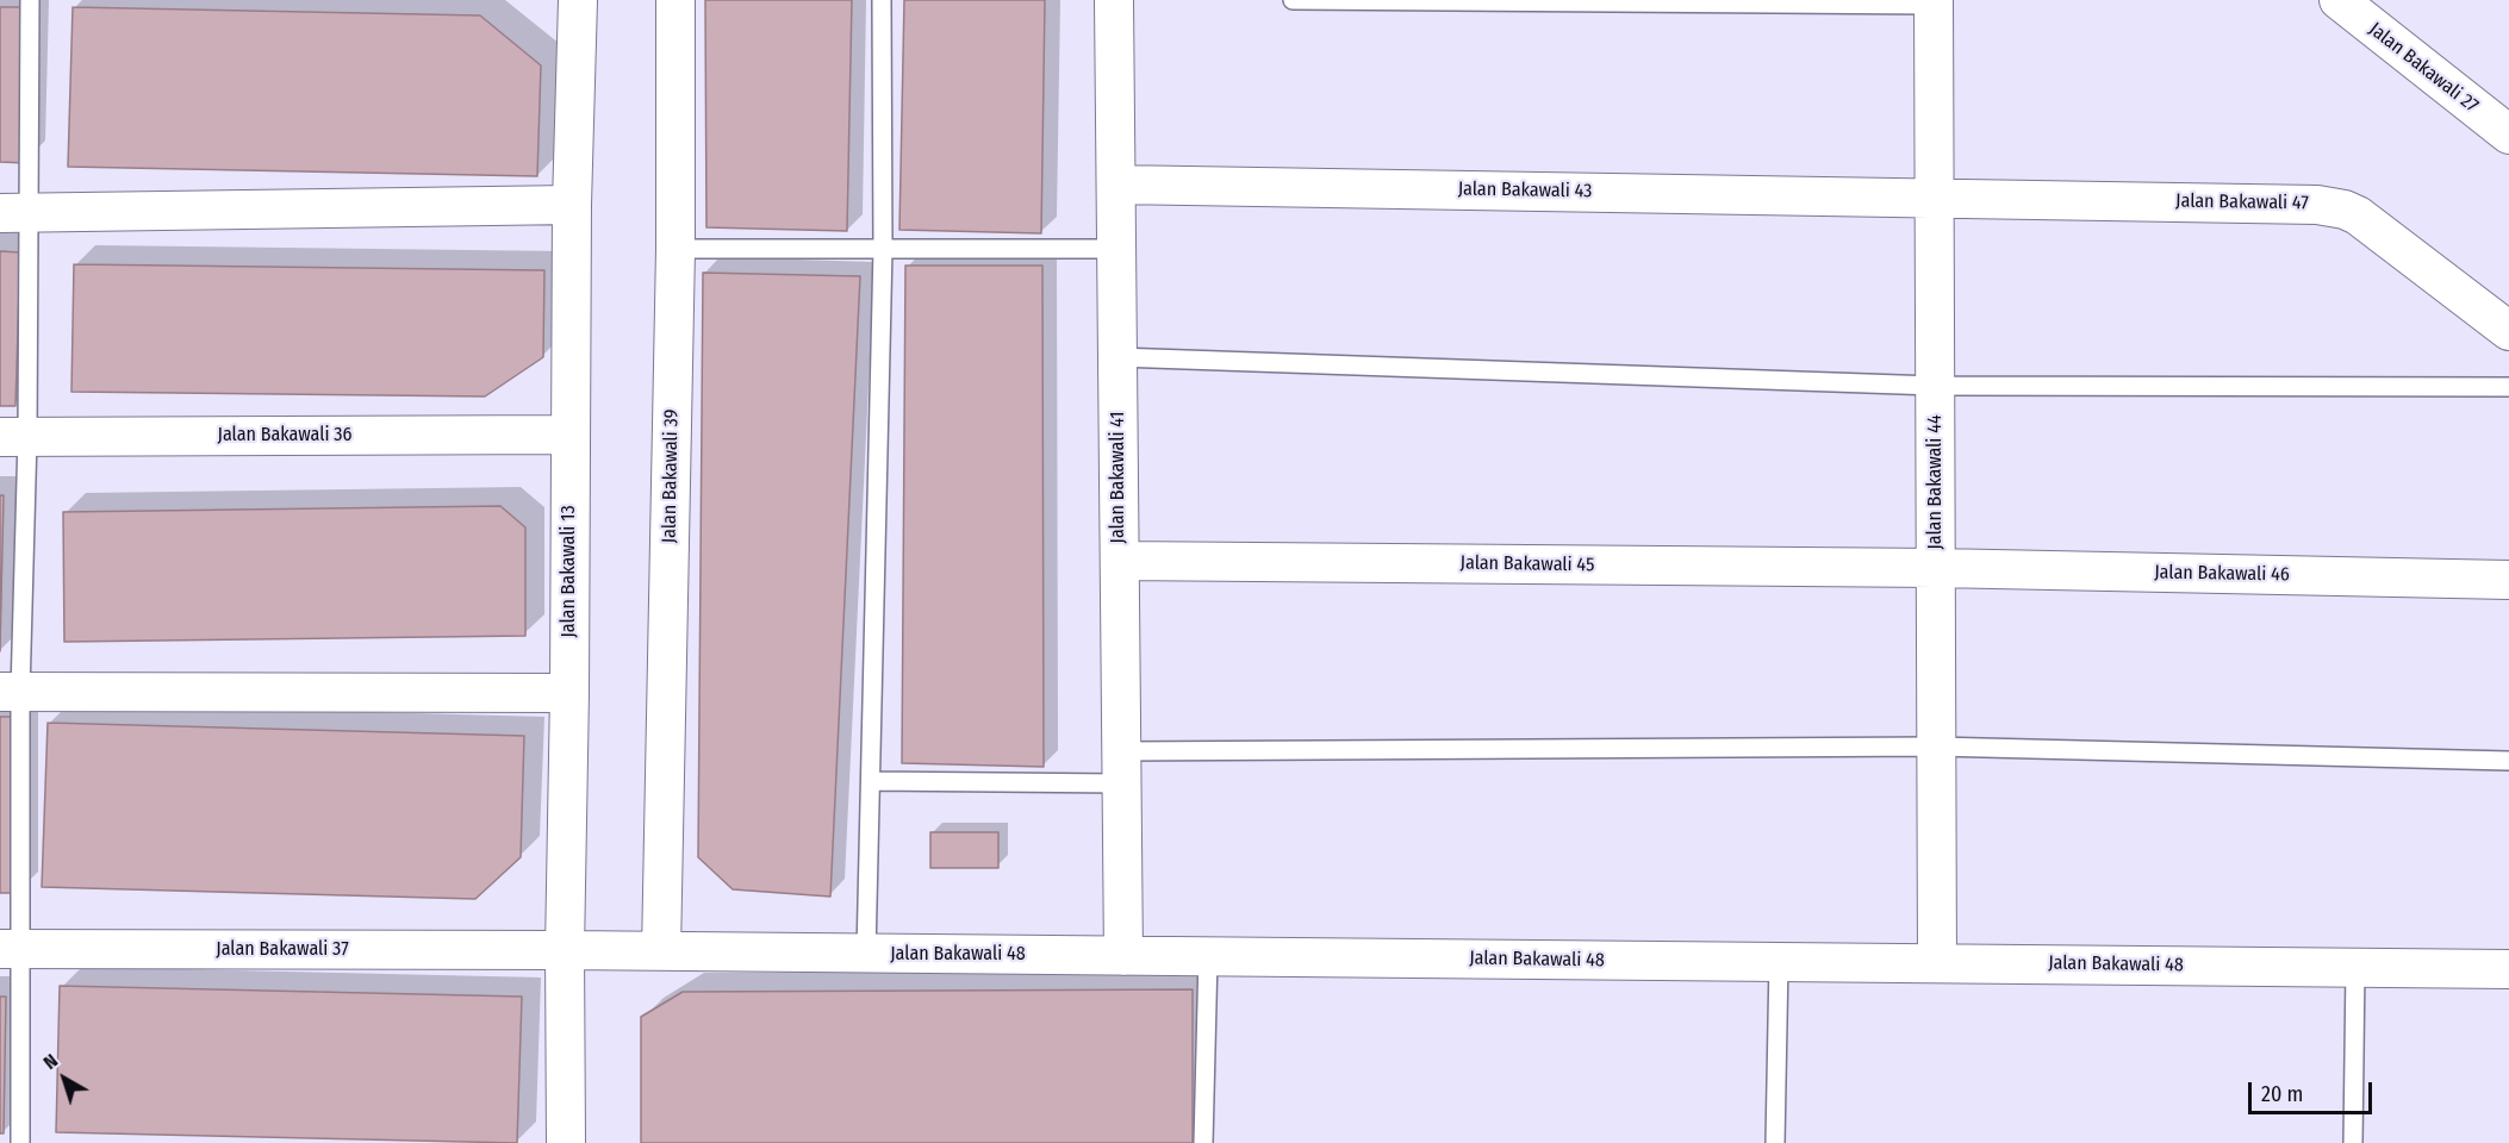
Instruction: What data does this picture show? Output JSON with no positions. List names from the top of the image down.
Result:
{
  "streets": {
    "street": [
      "Jalan Bakawali 27",
      "Jalan Bakawali 43",
      "Jalan Bakawali 47",
      "Jalan Bakawali 36",
      "Jalan Bakawali 39",
      "Jalan Bakawali 41",
      "Jalan Bakawali 44",
      "Jalan Bakawali 45",
      "Jalan Bakawali 13",
      "Jalan Bakawali 46",
      "Jalan Bakawali 37",
      "Jalan Bakawali 48"
    ]
  },
  "crossings": [
    ["Jalan Bakawali 43", "Jalan Bakawali 47"],
    ["Jalan Bakawali 43", "Jalan Bakawali 41"],
    ["Jalan Bakawali 43", "Jalan Bakawali 44"],
    ["Jalan Bakawali 47", "Jalan Bakawali 44"],
    ["Jalan Bakawali 36", "Jalan Bakawali 13"],
    ["Jalan Bakawali 39", "Jalan Bakawali 48"],
    ["Jalan Bakawali 41", "Jalan Bakawali 45"],
    ["Jalan Bakawali 41", "Jalan Bakawali 48"],
    ["Jalan Bakawali 44", "Jalan Bakawali 45"],
    ["Jalan Bakawali 44", "Jalan Bakawali 46"],
    ["Jalan Bakawali 44", "Jalan Bakawali 48"],
    ["Jalan Bakawali 45", "Jalan Bakawali 46"],
    ["Jalan Bakawali 13", "Jalan Bakawali 37"],
    ["Jalan Bakawali 13", "Jalan Bakawali 48"],
    ["Jalan Bakawali 37", "Jalan Bakawali 48"]
  ],
  "scale_bar": "20 m",
  "north": "top left"
}
